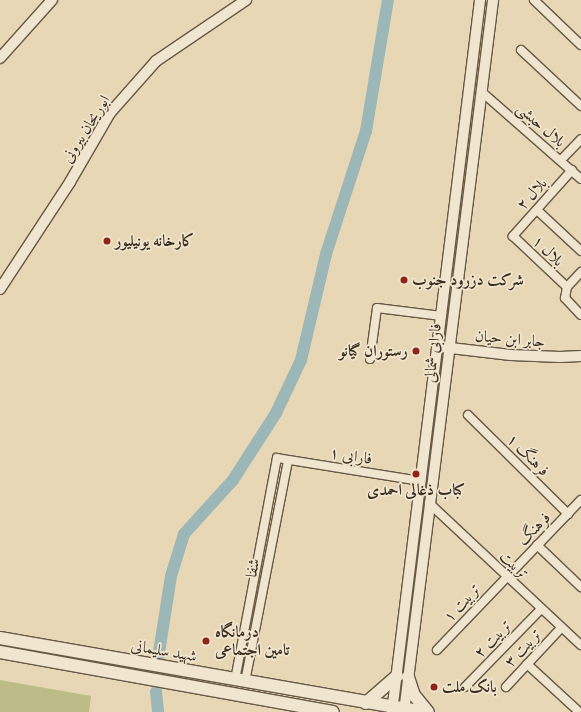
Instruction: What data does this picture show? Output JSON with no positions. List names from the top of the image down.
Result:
{
  "streets": {
    "main road": ["شهید سلیمانی"],
    "street": [
      "بلال حبشی",
      "ابوریحان بیرونی",
      "بلال ۲",
      "بلال ۱",
      "جابر ابن حیان",
      "فارابی شمالی",
      "فرهنگ ۱",
      "فارابی ۱",
      "فرهنگ",
      "تربیت",
      "شفا",
      "تربیت ۱",
      "تربیت ۲",
      "تربیت ۳"
    ]
  },
  "crossings": [
    ["بلال حبشی", "بلال ۲"],
    ["بلال حبشی", "فارابی شمالی"],
    ["بلال ۲", "بلال ۱"],
    ["جابر ابن حیان", "فارابی شمالی"],
    ["فارابی شمالی", "فارابی ۱"],
    ["فارابی شمالی", "تربیت"],
    ["فارابی شمالی", "شهید سلیمانی"],
    ["فرهنگ ۱", "فرهنگ"],
    ["فارابی ۱", "شفا"],
    ["فرهنگ", "تربیت"],
    ["فرهنگ", "تربیت ۱"],
    ["تربیت", "تربیت ۱"],
    ["تربیت", "تربیت ۲"],
    ["تربیت", "تربیت ۳"],
    ["شفا", "شهید سلیمانی"]
  ],
  "places": [
    "کارخانه یونیلیور",
    "شرکت دزرود جنوب",
    "رستوران گیانو",
    "کباب ذغالی احمدی",
    "درمانگاه تامین اجتماعی",
    "بانک ملت"
  ]
}
